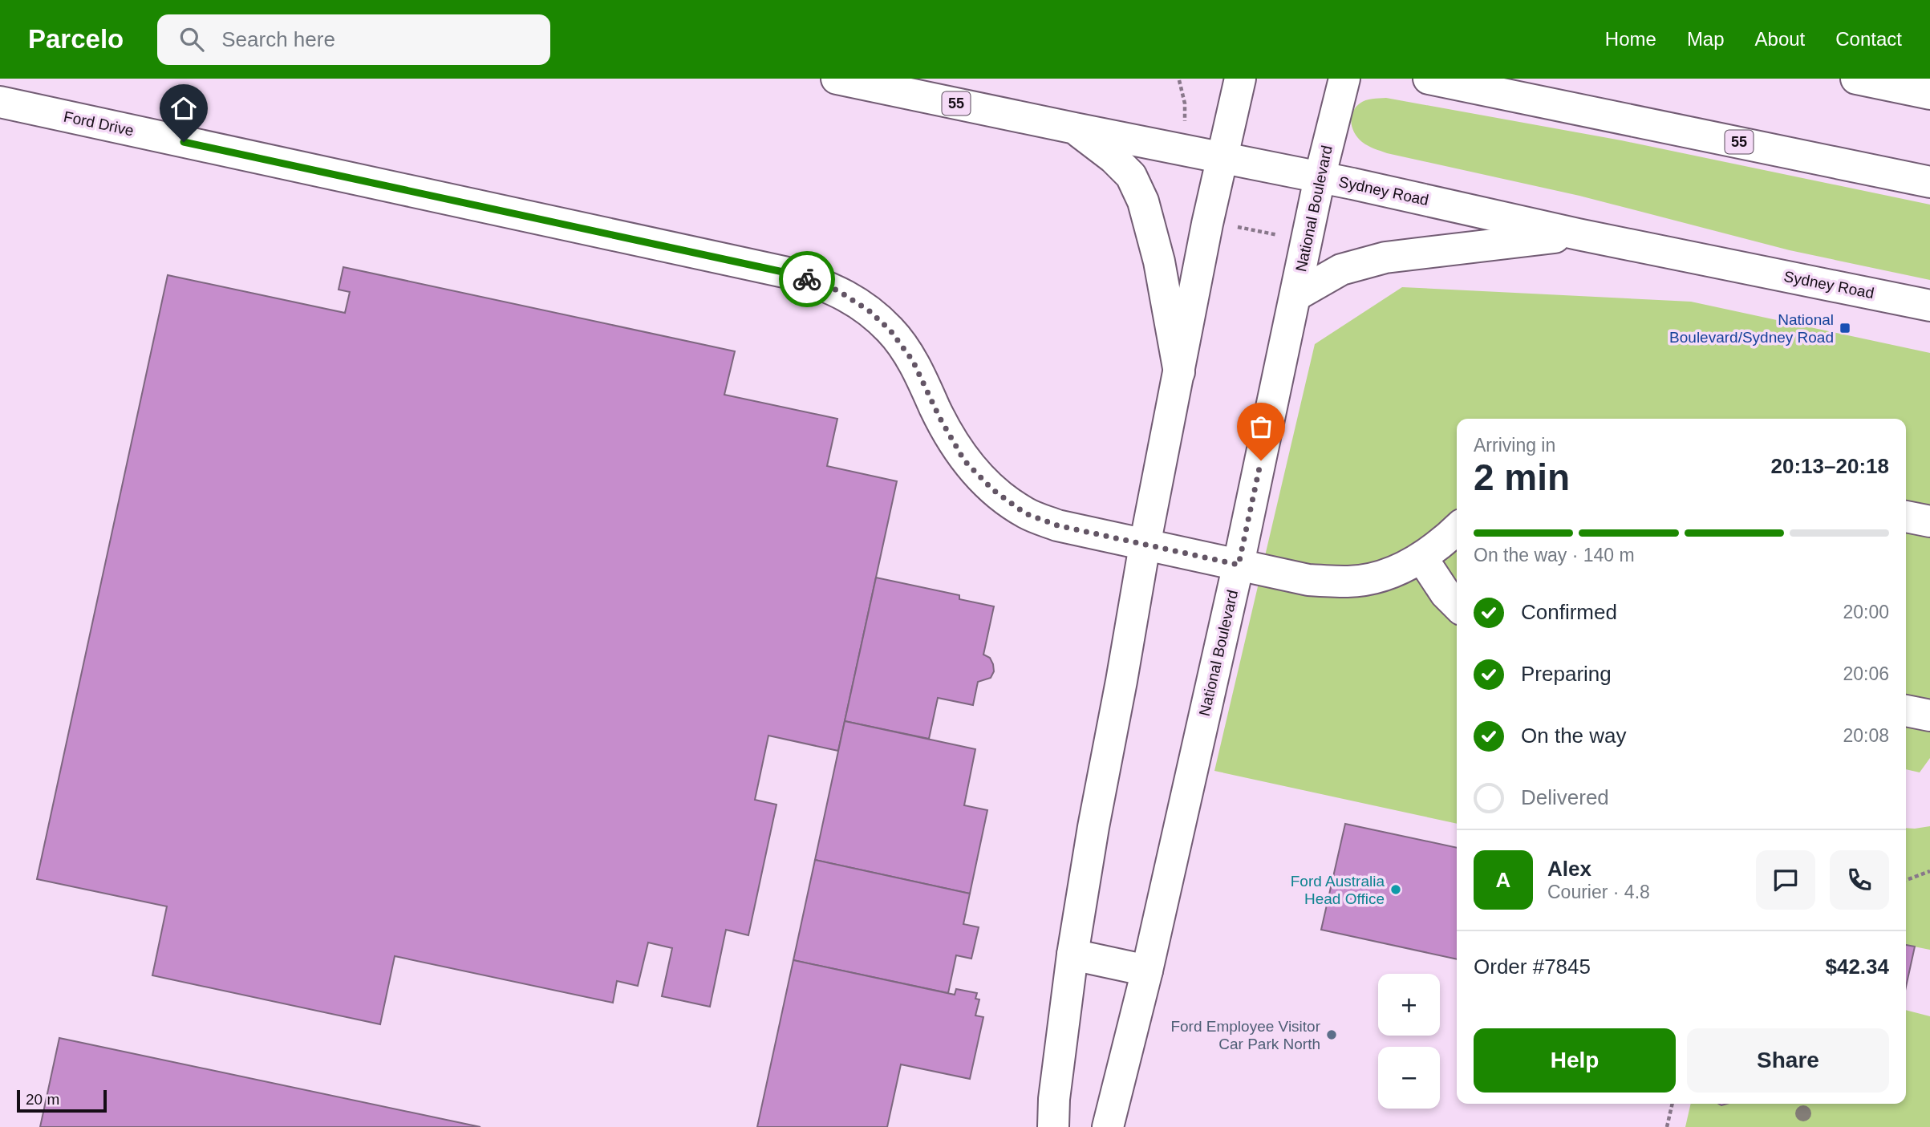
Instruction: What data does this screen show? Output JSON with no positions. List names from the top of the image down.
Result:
{
  "streets": {
    "main road": [
      "55",
      "Ford Drive",
      "Sydney Road",
      "National Boulevard"
    ]
  },
  "crossings": [
    ["Ford Drive", "National Boulevard"],
    ["Sydney Road", "National Boulevard"]
  ],
  "places": {
    "transit": ["National Boulevard/Sydney Road"],
    "other": ["Ford Australia Head Office", "Ford Employee Visitor Car Park North"]
  },
  "scale_bar": "20 m",
  "page": {
    "header": "Parcelo",
    "search": "Search here",
    "nav": [
      "Home",
      "Map",
      "About",
      "Contact"
    ],
    "heading": ["2 min", "Arriving in", "20:13–20:18"],
    "panel": [
      "Alex",
      "Courier · 4.8",
      "Order #7845",
      "$42.34"
    ],
    "bar": "On the way · 140 m",
    "list": [
      ["Confirmed", "20:00"],
      ["Preparing", "20:06"],
      ["On the way", "20:08"],
      "Delivered"
    ],
    "round": "A",
    "map_buttons": ["+", "−"],
    "buttons": ["Help", "Share"],
    "scale": "20 m"
  }
}
